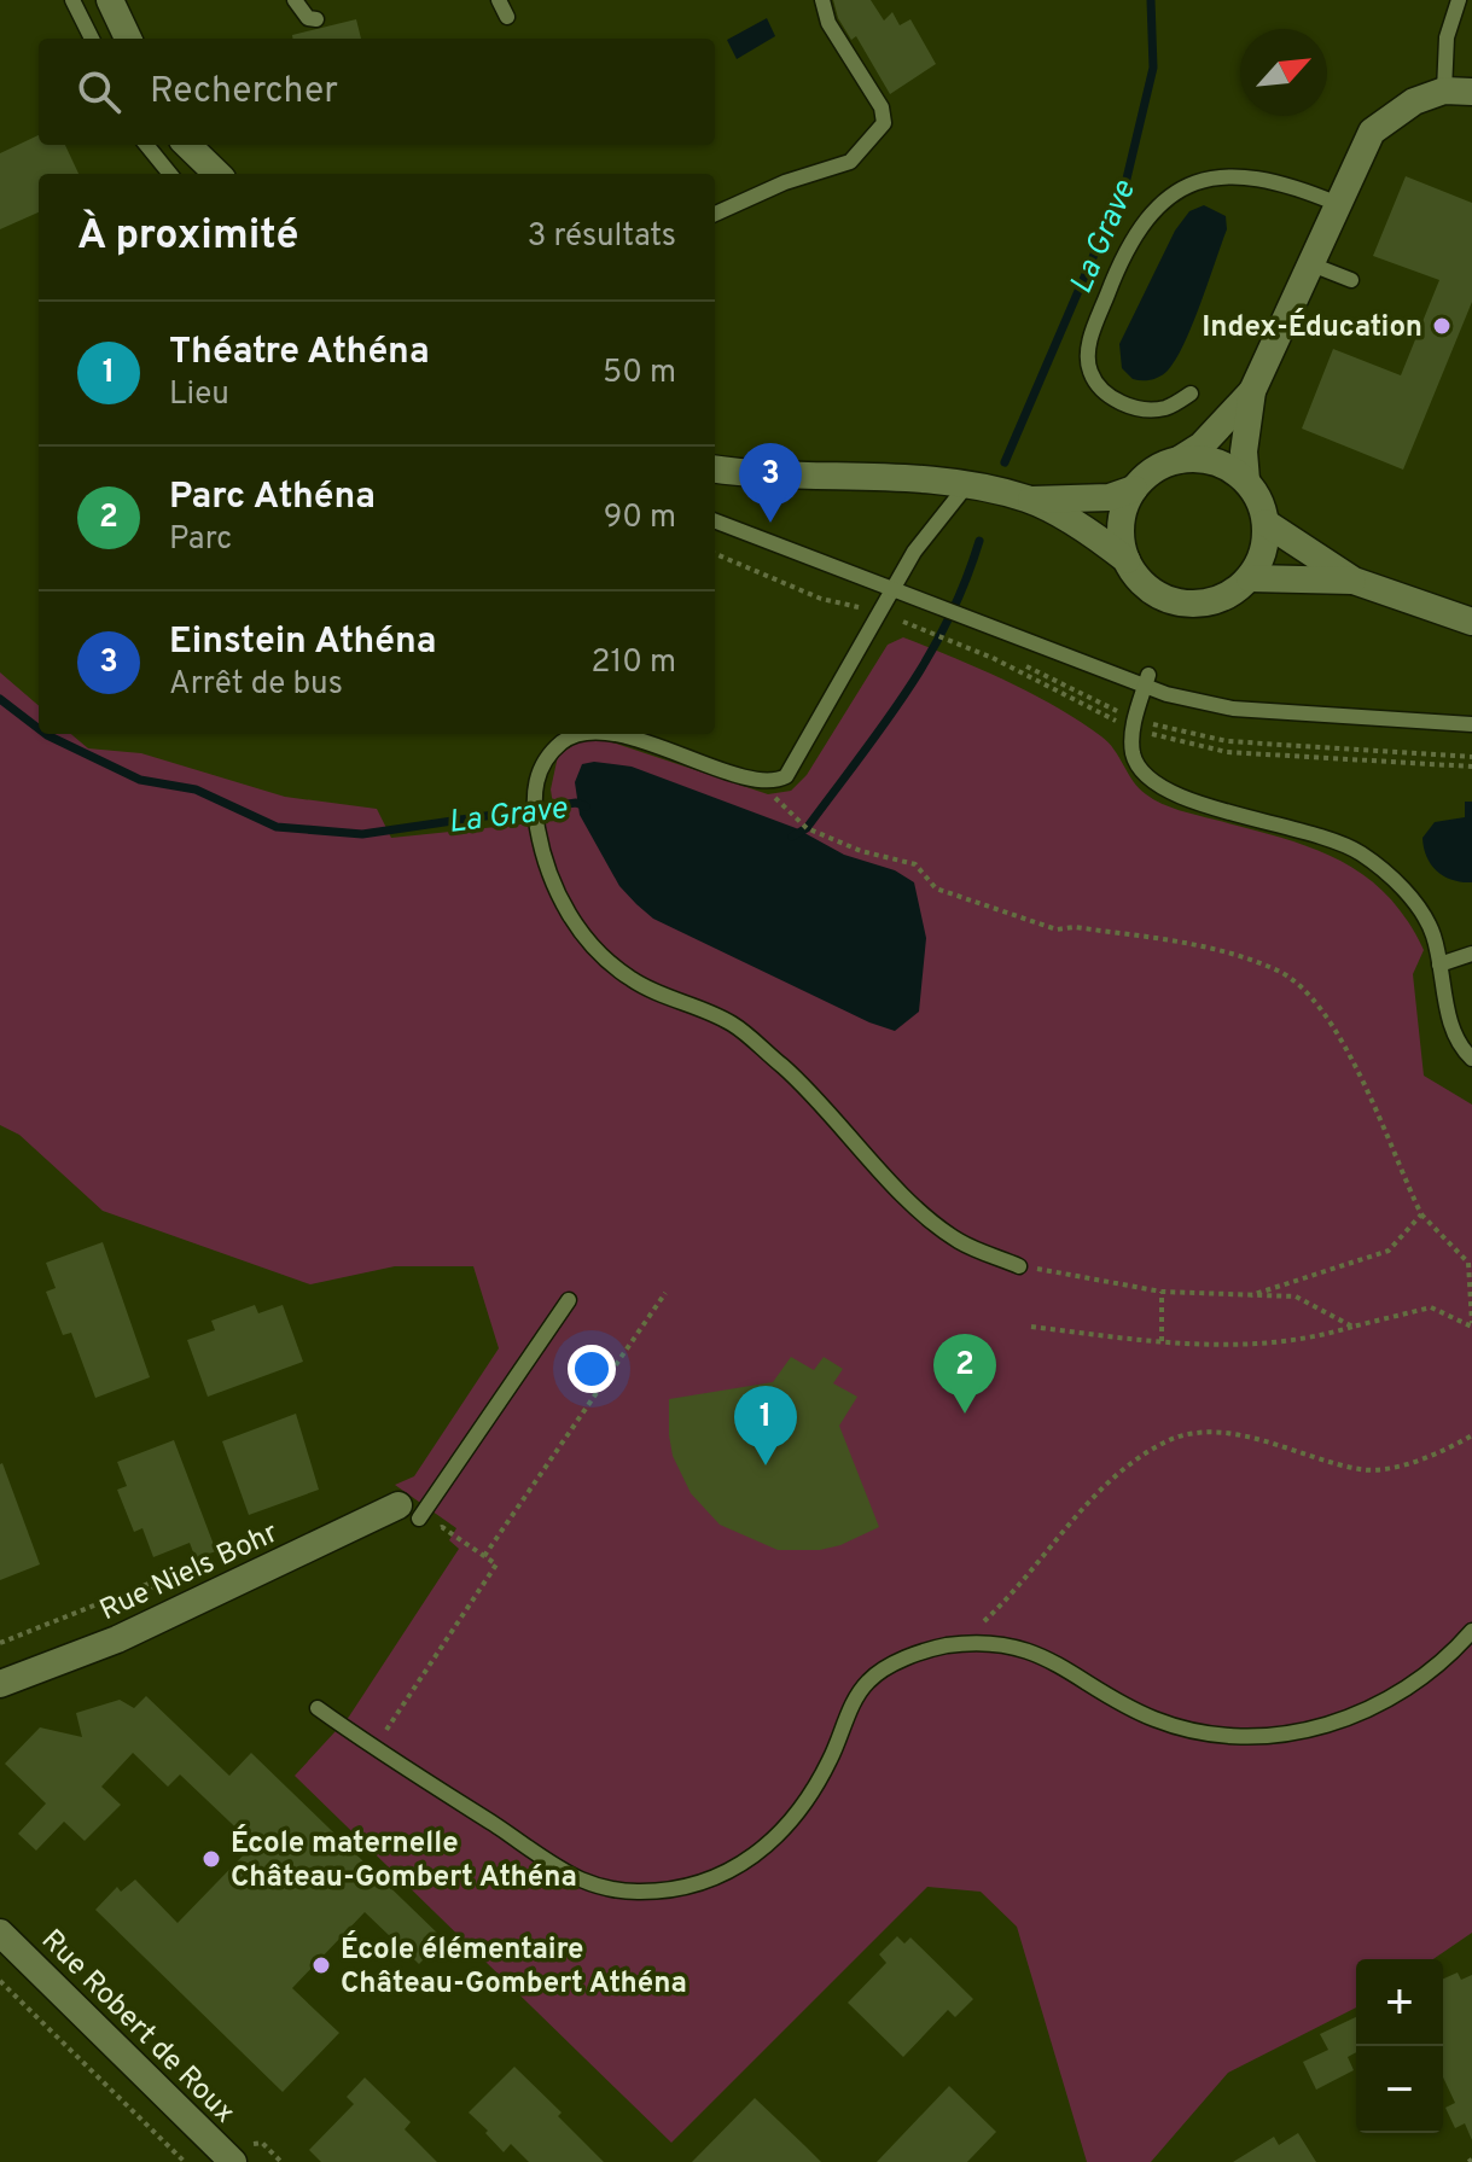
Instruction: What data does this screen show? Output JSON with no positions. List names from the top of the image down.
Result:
{
  "streets": {
    "street": ["Rue Niels Bohr", "Rue Robert de Roux"]
  },
  "water": ["La Grave"],
  "places": ["Index-Éducation", "École maternelle Château-Gombert Athéna", "École élémentaire Château-Gombert Athéna"],
  "north": "top right",
  "page": {
    "search": "Rechercher",
    "heading": ["À proximité", "3 résultats"],
    "list": [
      {
        "mark": "1",
        "name": "Théatre Athéna",
        "note": "Lieu",
        "value": "50 m"
      },
      {
        "mark": "2",
        "name": "Parc Athéna",
        "note": "Parc",
        "value": "90 m"
      },
      {
        "mark": "3",
        "name": "Einstein Athéna",
        "note": "Arrêt de bus",
        "value": "210 m"
      }
    ],
    "pins": ["3", "2", "1"],
    "map_buttons": ["+", "−"]
  }
}
